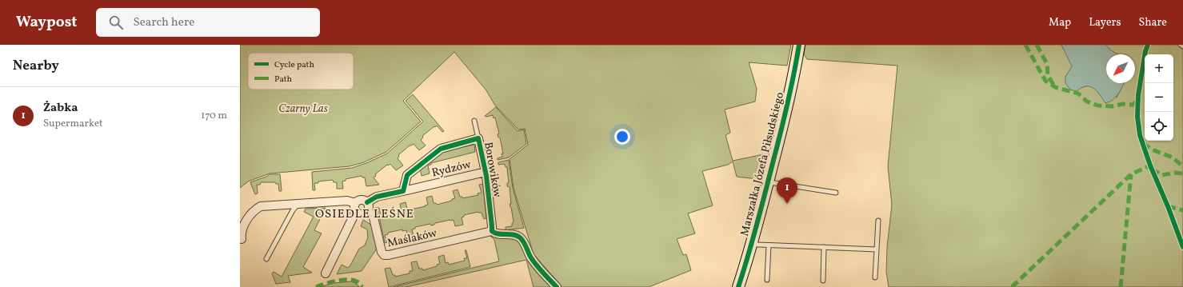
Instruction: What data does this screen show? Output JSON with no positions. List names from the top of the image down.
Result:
{
  "streets": {
    "street": [
      "Marszałka Józefa Piłsudskiego",
      "Rydzów",
      "Borowików",
      "Maślaków"
    ]
  },
  "crossings": [
    ["Rydzów", "Borowików"],
    ["Borowików", "Maślaków"]
  ],
  "districts": ["OSIEDLE LEŚNE"],
  "parks": ["Czarny Las"],
  "legend": ["Cycle path", "Path"],
  "north": "bottom left",
  "page": {
    "header": "Waypost",
    "search": "Search here",
    "nav": ["Map", "Layers", "Share"],
    "heading": "Nearby",
    "map_buttons": ["+", "−"],
    "list": [
      {
        "mark": "1",
        "name": "Żabka",
        "note": "Supermarket",
        "value": "170 m"
      }
    ],
    "pins": "1"
  }
}
